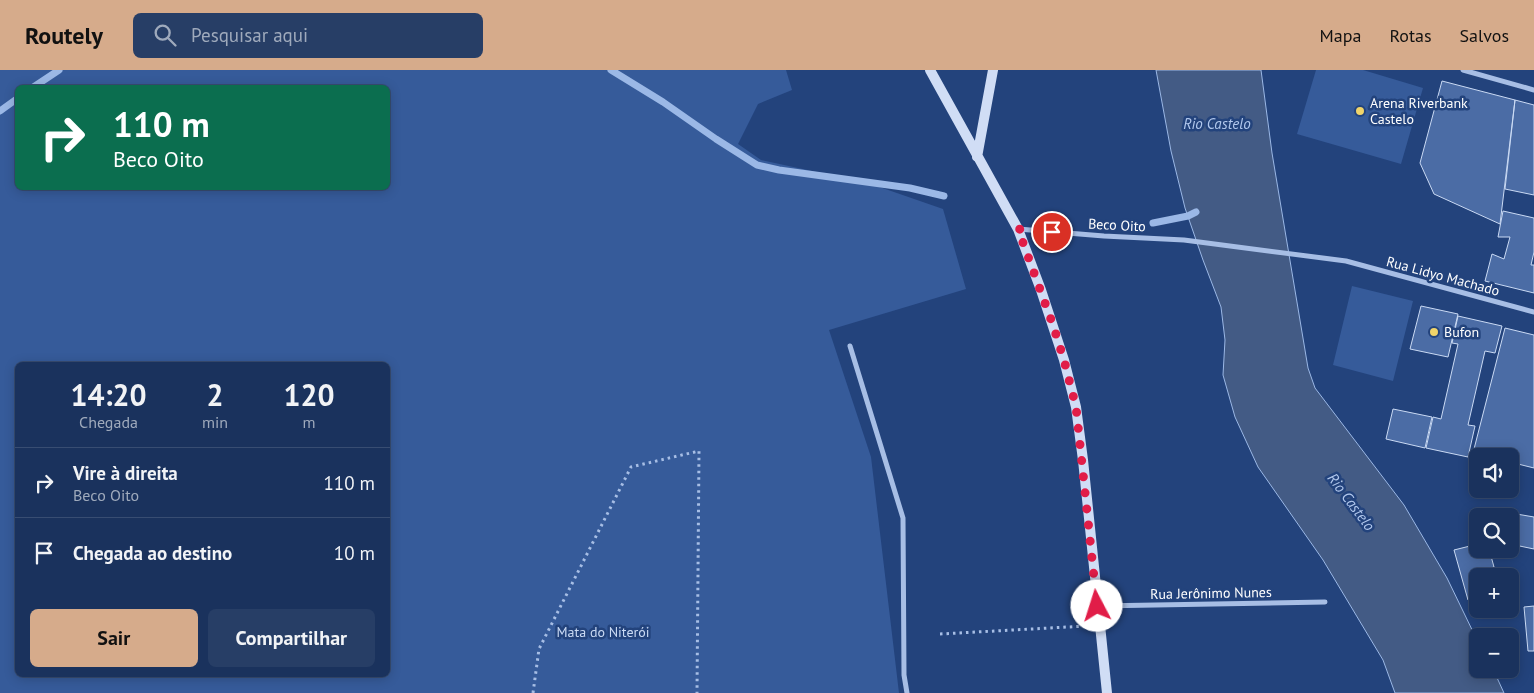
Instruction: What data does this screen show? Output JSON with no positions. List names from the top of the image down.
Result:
{
  "streets": {
    "street": ["Beco Oito", "Rua Lidyo Machado", "Rua Jerônimo Nunes"]
  },
  "crossings": [
    ["Beco Oito", "Rua Lidyo Machado"]
  ],
  "water": ["Rio Castelo"],
  "parks": ["Mata do Niterói"],
  "places": ["Arena Riverbank Castelo", "Bufon"],
  "page": {
    "header": "Routely",
    "search": "Pesquisar aqui",
    "nav": ["Mapa", "Rotas", "Salvos"],
    "turn": ["110 m", "Beco Oito"],
    "eta": [
      "14:20",
      "Chegada",
      "2",
      "min",
      "120",
      "m"
    ],
    "list": [
      {
        "name": "Vire à direita",
        "note": "Beco Oito",
        "value": "110 m"
      },
      {
        "name": "Chegada ao destino",
        "value": "10 m"
      }
    ],
    "map_buttons": ["+", "−"],
    "buttons": ["Sair", "Compartilhar"]
  }
}
